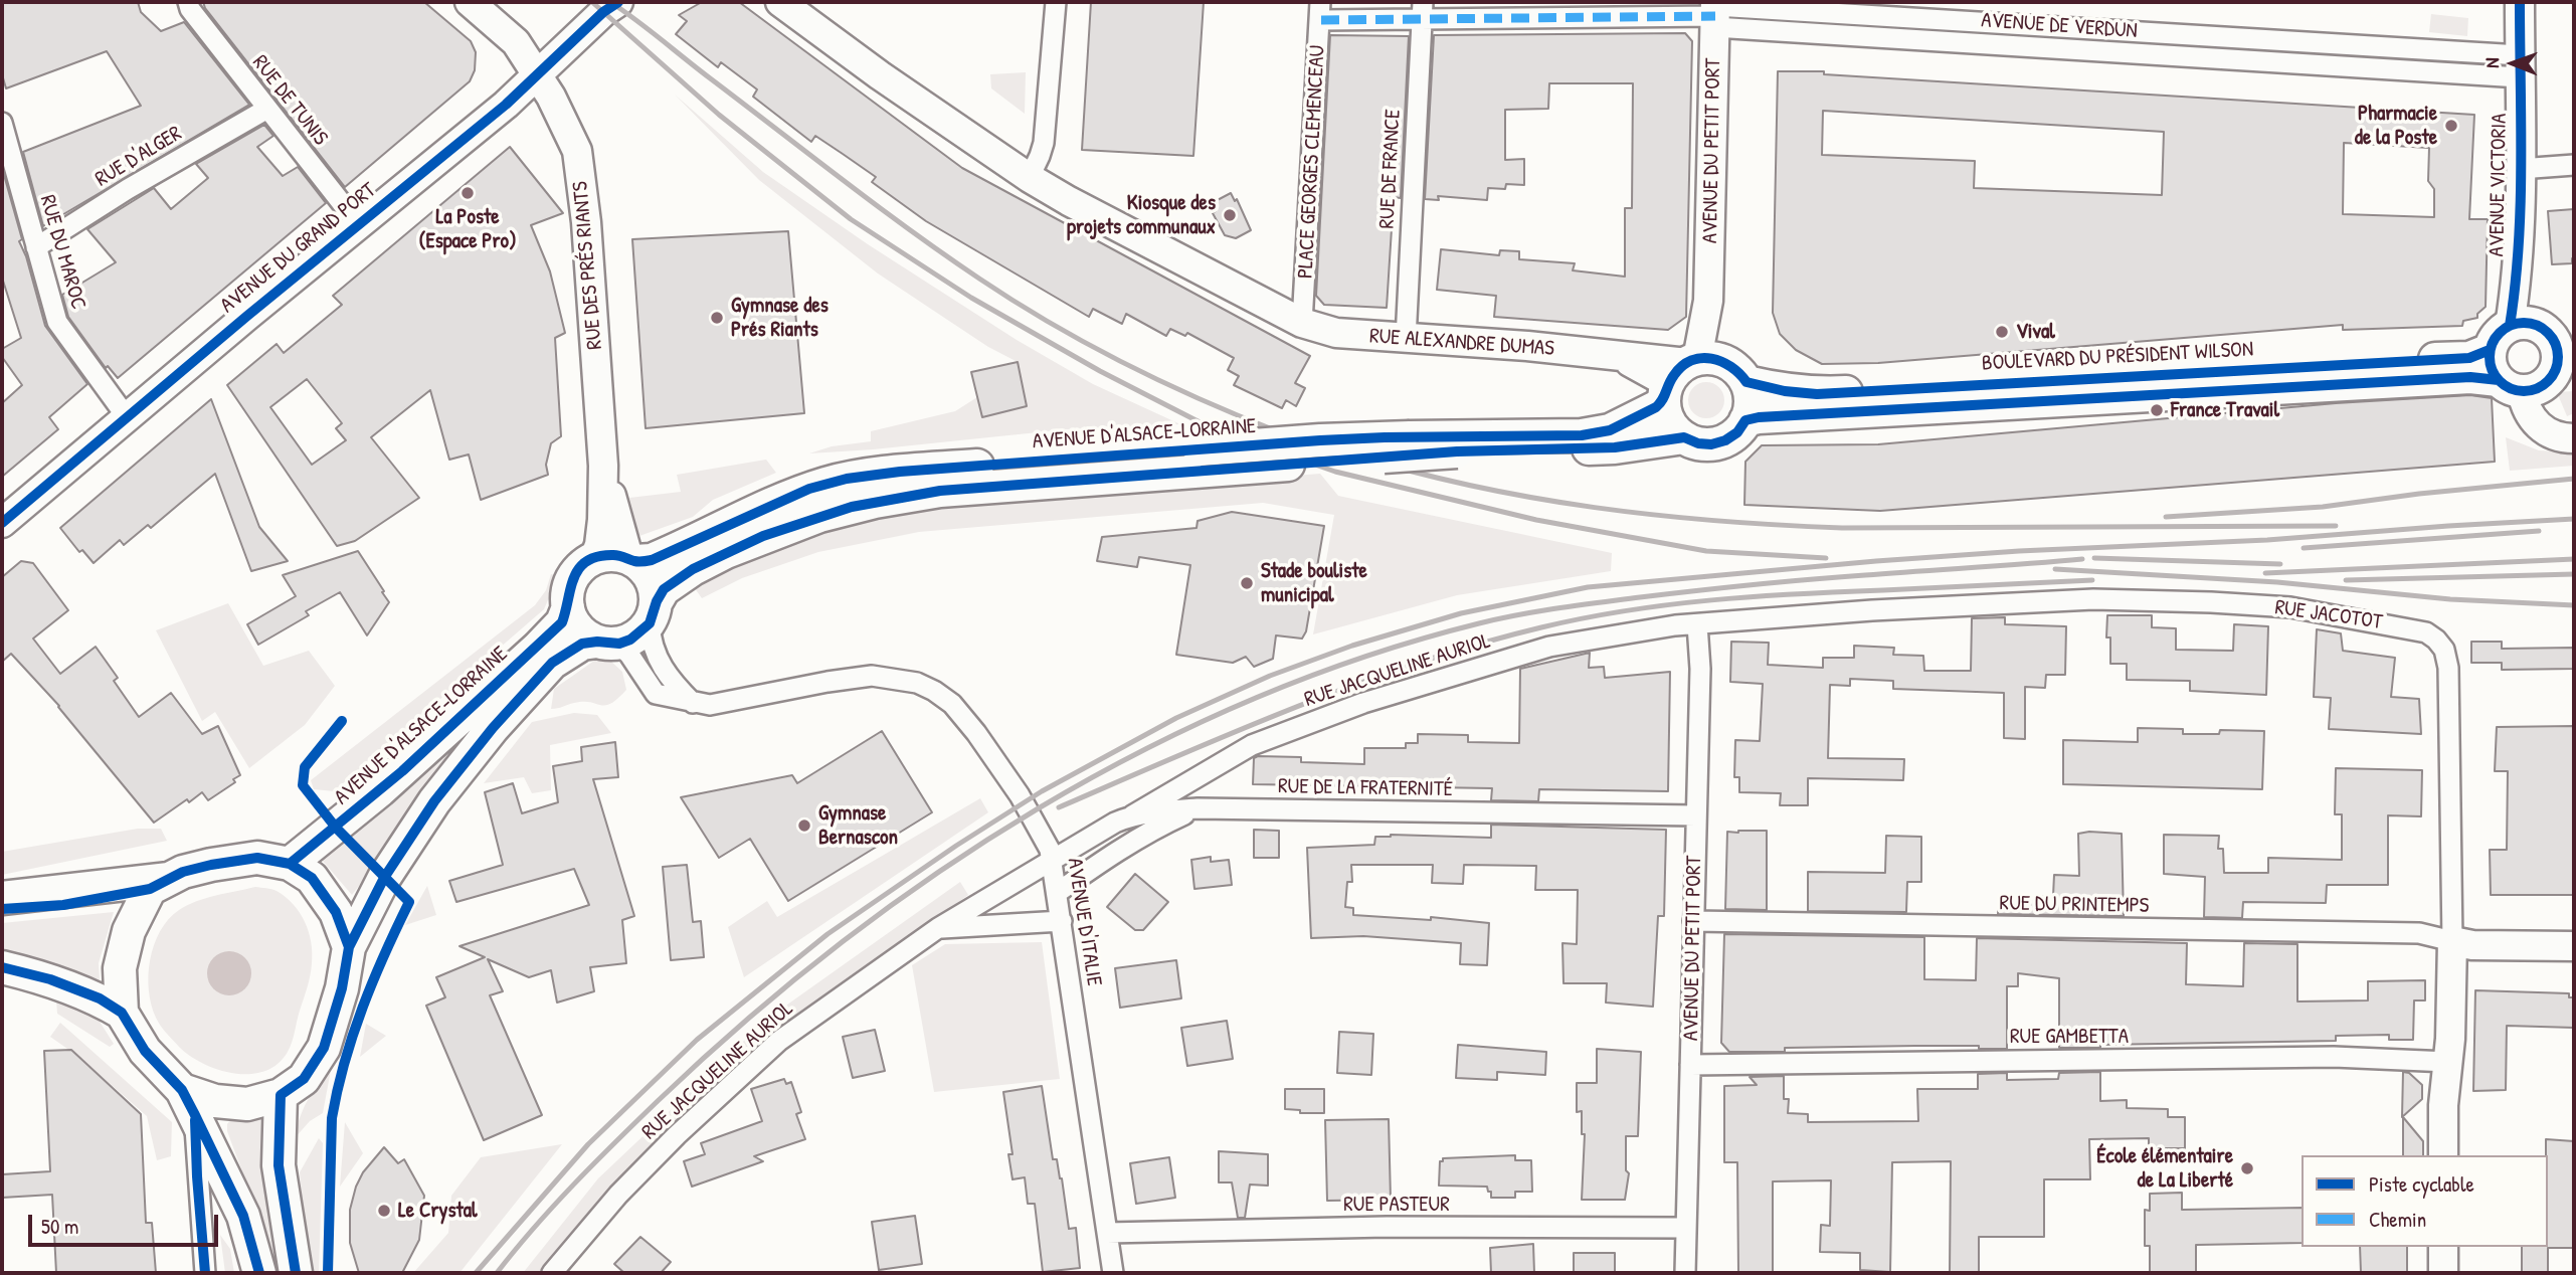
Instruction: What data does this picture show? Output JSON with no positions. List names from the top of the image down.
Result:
{
  "streets": {
    "main road": ["BOULEVARD DU PRÉSIDENT WILSON", "AVENUE D'ALSACE-LORRAINE"],
    "street": [
      "AVENUE DE VERDUN",
      "RUE DE TUNIS",
      "AVENUE DU PETIT PORT",
      "RUE D'ALGER",
      "PLACE GEORGES CLEMENCEAU",
      "RUE DE FRANCE",
      "AVENUE VICTORIA",
      "AVENUE DU GRAND PORT",
      "RUE DU MAROC",
      "RUE DES PRÉS RIANTS",
      "RUE ALEXANDRE DUMAS",
      "RUE JACOTOT",
      "RUE JACQUELINE AURIOL",
      "RUE DE LA FRATERNITÉ",
      "RUE DU PRINTEMPS",
      "AVENUE D'ITALIE",
      "RUE GAMBETTA",
      "RUE PASTEUR"
    ]
  },
  "crossings": [
    ["AVENUE DE VERDUN", "AVENUE DU PETIT PORT"],
    ["AVENUE DE VERDUN", "AVENUE VICTORIA"],
    ["RUE DE TUNIS", "RUE D'ALGER"],
    ["RUE DE TUNIS", "AVENUE DU GRAND PORT"],
    ["AVENUE DU PETIT PORT", "RUE ALEXANDRE DUMAS"],
    ["AVENUE DU PETIT PORT", "BOULEVARD DU PRÉSIDENT WILSON"],
    ["AVENUE DU PETIT PORT", "AVENUE D'ALSACE-LORRAINE"],
    ["AVENUE DU PETIT PORT", "RUE JACOTOT"],
    ["AVENUE DU PETIT PORT", "RUE JACQUELINE AURIOL"],
    ["AVENUE DU PETIT PORT", "RUE DE LA FRATERNITÉ"],
    ["AVENUE DU PETIT PORT", "RUE DU PRINTEMPS"],
    ["AVENUE DU PETIT PORT", "RUE GAMBETTA"],
    ["AVENUE DU PETIT PORT", "RUE PASTEUR"],
    ["RUE D'ALGER", "RUE DU MAROC"],
    ["PLACE GEORGES CLEMENCEAU", "RUE ALEXANDRE DUMAS"],
    ["RUE DE FRANCE", "RUE ALEXANDRE DUMAS"],
    ["AVENUE DU GRAND PORT", "RUE DU MAROC"],
    ["AVENUE DU GRAND PORT", "RUE DES PRÉS RIANTS"],
    ["RUE DES PRÉS RIANTS", "AVENUE D'ALSACE-LORRAINE"],
    ["RUE DES PRÉS RIANTS", "AVENUE D'ITALIE"],
    ["RUE ALEXANDRE DUMAS", "BOULEVARD DU PRÉSIDENT WILSON"],
    ["RUE ALEXANDRE DUMAS", "AVENUE D'ALSACE-LORRAINE"],
    ["BOULEVARD DU PRÉSIDENT WILSON", "AVENUE D'ALSACE-LORRAINE"],
    ["AVENUE D'ALSACE-LORRAINE", "AVENUE D'ITALIE"],
    ["RUE JACOTOT", "RUE JACQUELINE AURIOL"],
    ["RUE JACOTOT", "RUE DU PRINTEMPS"],
    ["RUE JACOTOT", "RUE GAMBETTA"],
    ["RUE JACQUELINE AURIOL", "RUE DE LA FRATERNITÉ"],
    ["RUE JACQUELINE AURIOL", "AVENUE D'ITALIE"],
    ["RUE DE LA FRATERNITÉ", "AVENUE D'ITALIE"],
    ["AVENUE D'ITALIE", "RUE PASTEUR"]
  ],
  "places": [
    "Pharmacie de la Poste",
    "La Poste (Espace Pro)",
    "Kiosque des projets communaux",
    "Gymnase des Prés Riants",
    "Vival",
    "France Travail",
    "Stade bouliste municipal",
    "Gymnase Bernascon",
    "École élémentaire de La Liberté",
    "Le Crystal"
  ],
  "legend": ["Piste cyclable", "Chemin"],
  "scale_bar": "50 m",
  "north": "left"
}
